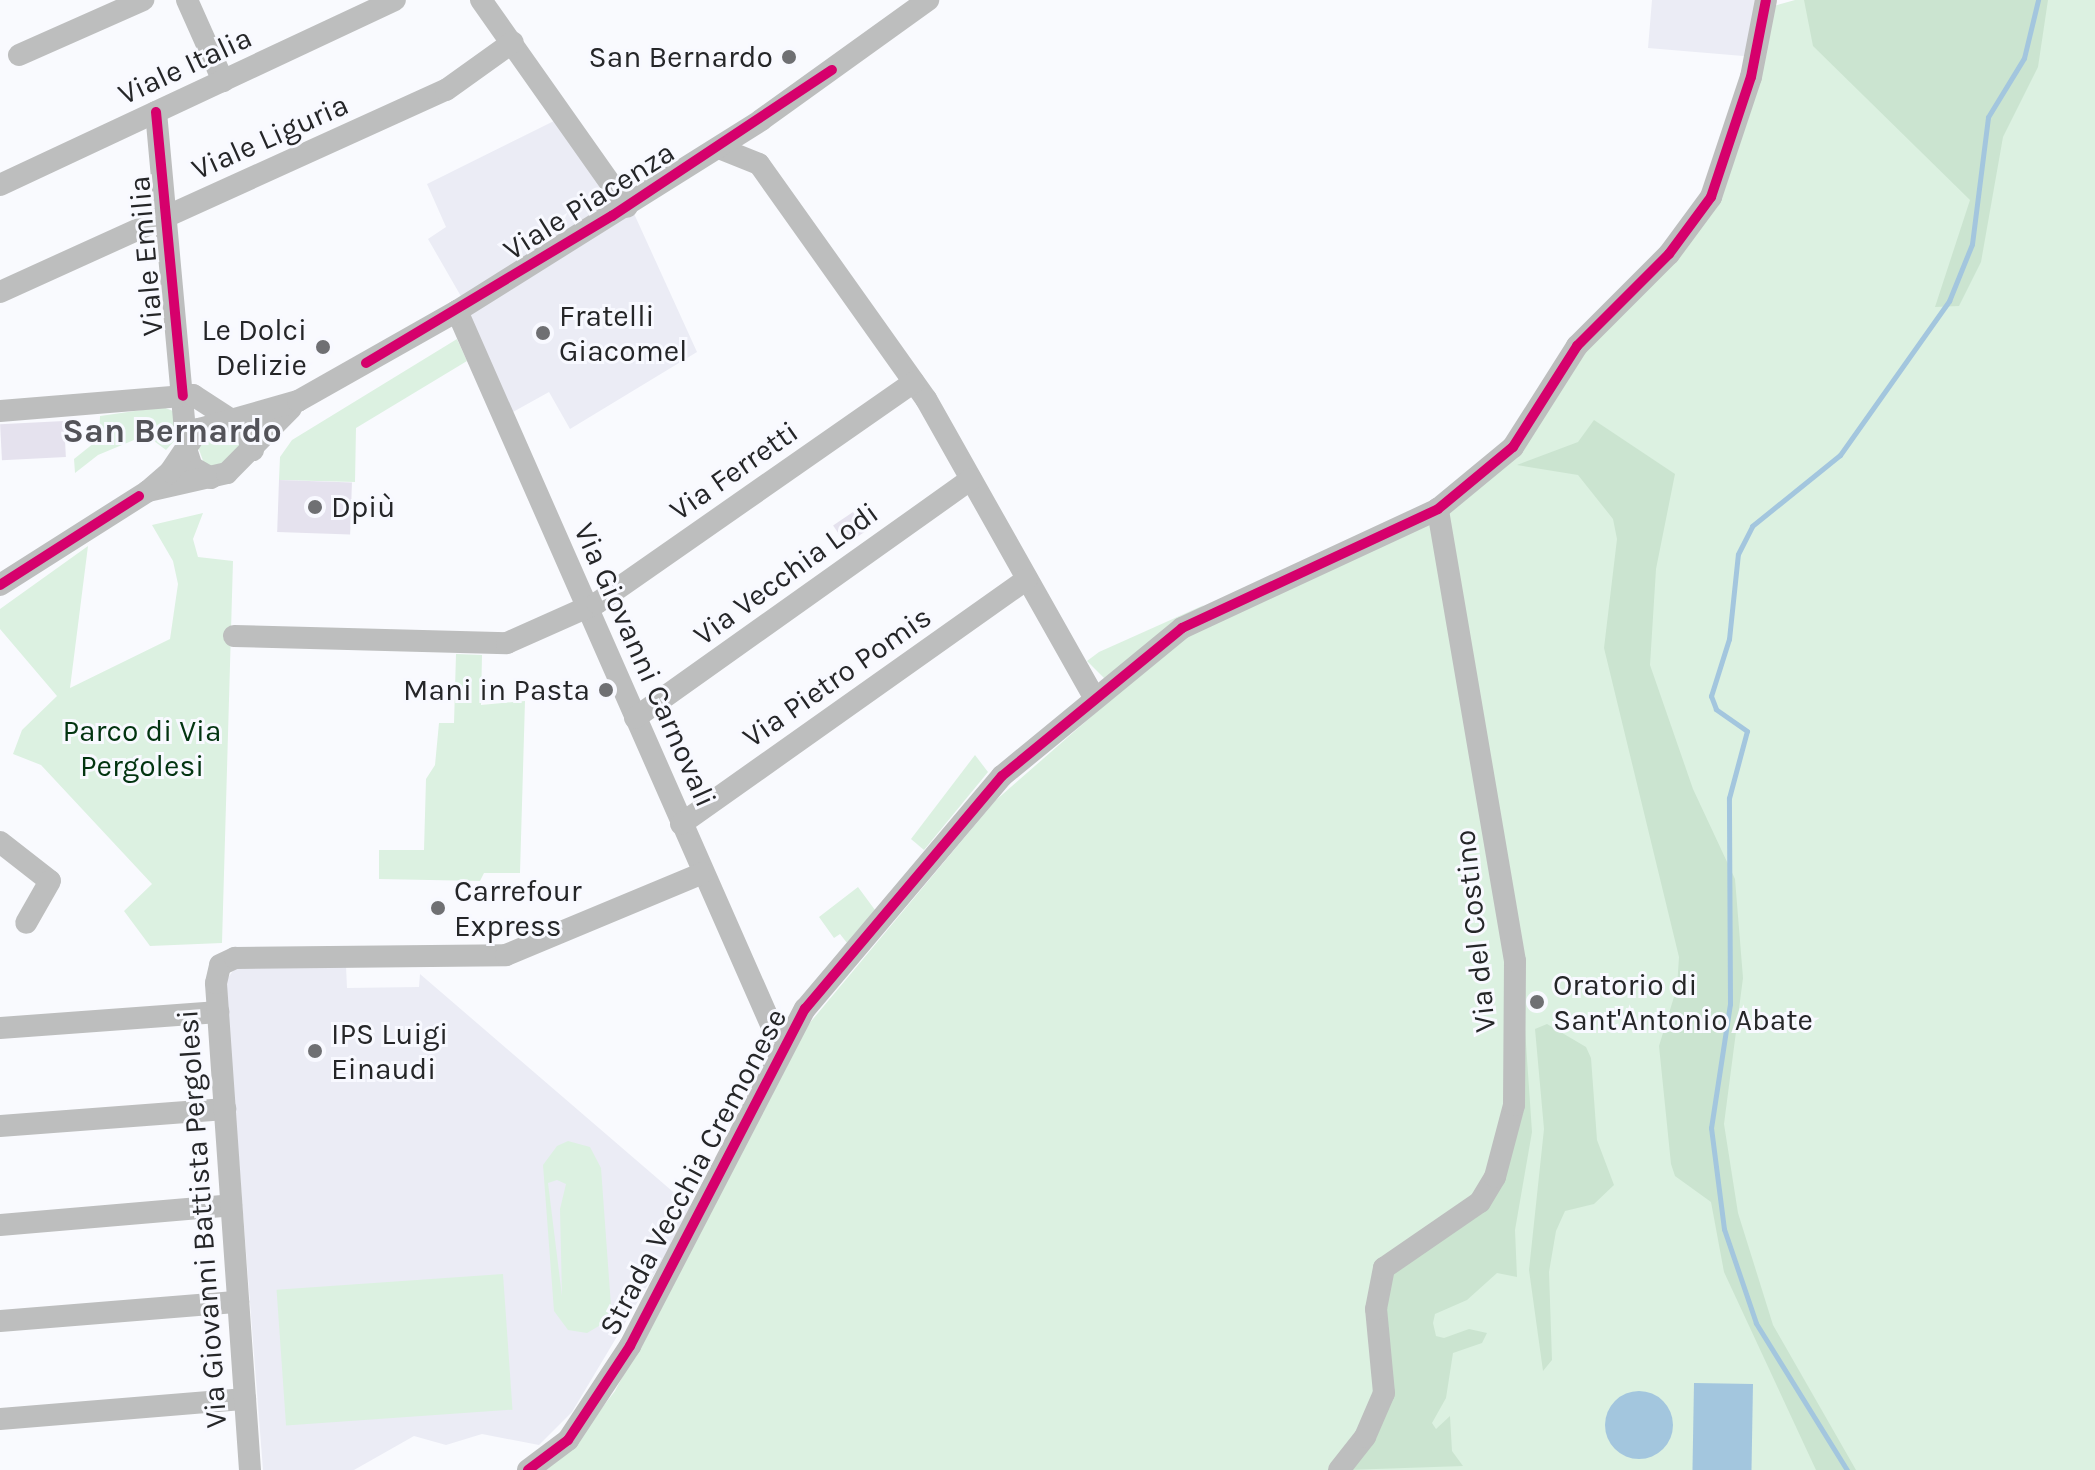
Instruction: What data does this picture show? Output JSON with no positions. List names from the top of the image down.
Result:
{
  "streets": {
    "street": [
      "Viale Italia",
      "Viale Liguria",
      "Viale Piacenza",
      "Viale Emilia",
      "Via Ferretti",
      "Via Vecchia Lodi",
      "Via Giovanni Carnovali",
      "Via Pietro Pomis",
      "Via del Costino",
      "Strada Vecchia Cremonese",
      "Via Giovanni Battista Pergolesi"
    ]
  },
  "crossings": [
    ["Viale Italia", "Viale Emilia"],
    ["Viale Liguria", "Viale Emilia"],
    ["Viale Piacenza", "Viale Emilia"],
    ["Viale Piacenza", "Via Giovanni Carnovali"],
    ["Via Ferretti", "Via Giovanni Carnovali"],
    ["Via Vecchia Lodi", "Via Giovanni Carnovali"],
    ["Via Giovanni Carnovali", "Via Pietro Pomis"],
    ["Via Giovanni Carnovali", "Strada Vecchia Cremonese"],
    ["Via Giovanni Carnovali", "Via Giovanni Battista Pergolesi"],
    ["Via del Costino", "Strada Vecchia Cremonese"]
  ],
  "districts": ["San Bernardo"],
  "parks": ["Parco di Via Pergolesi"],
  "places": [
    "San Bernardo",
    "Fratelli Giacomel",
    "Le Dolci Delizie",
    "Dpiù",
    "Mani in Pasta",
    "Carrefour Express",
    "Oratorio di Sant'Antonio Abate",
    "IPS Luigi Einaudi"
  ]
}
